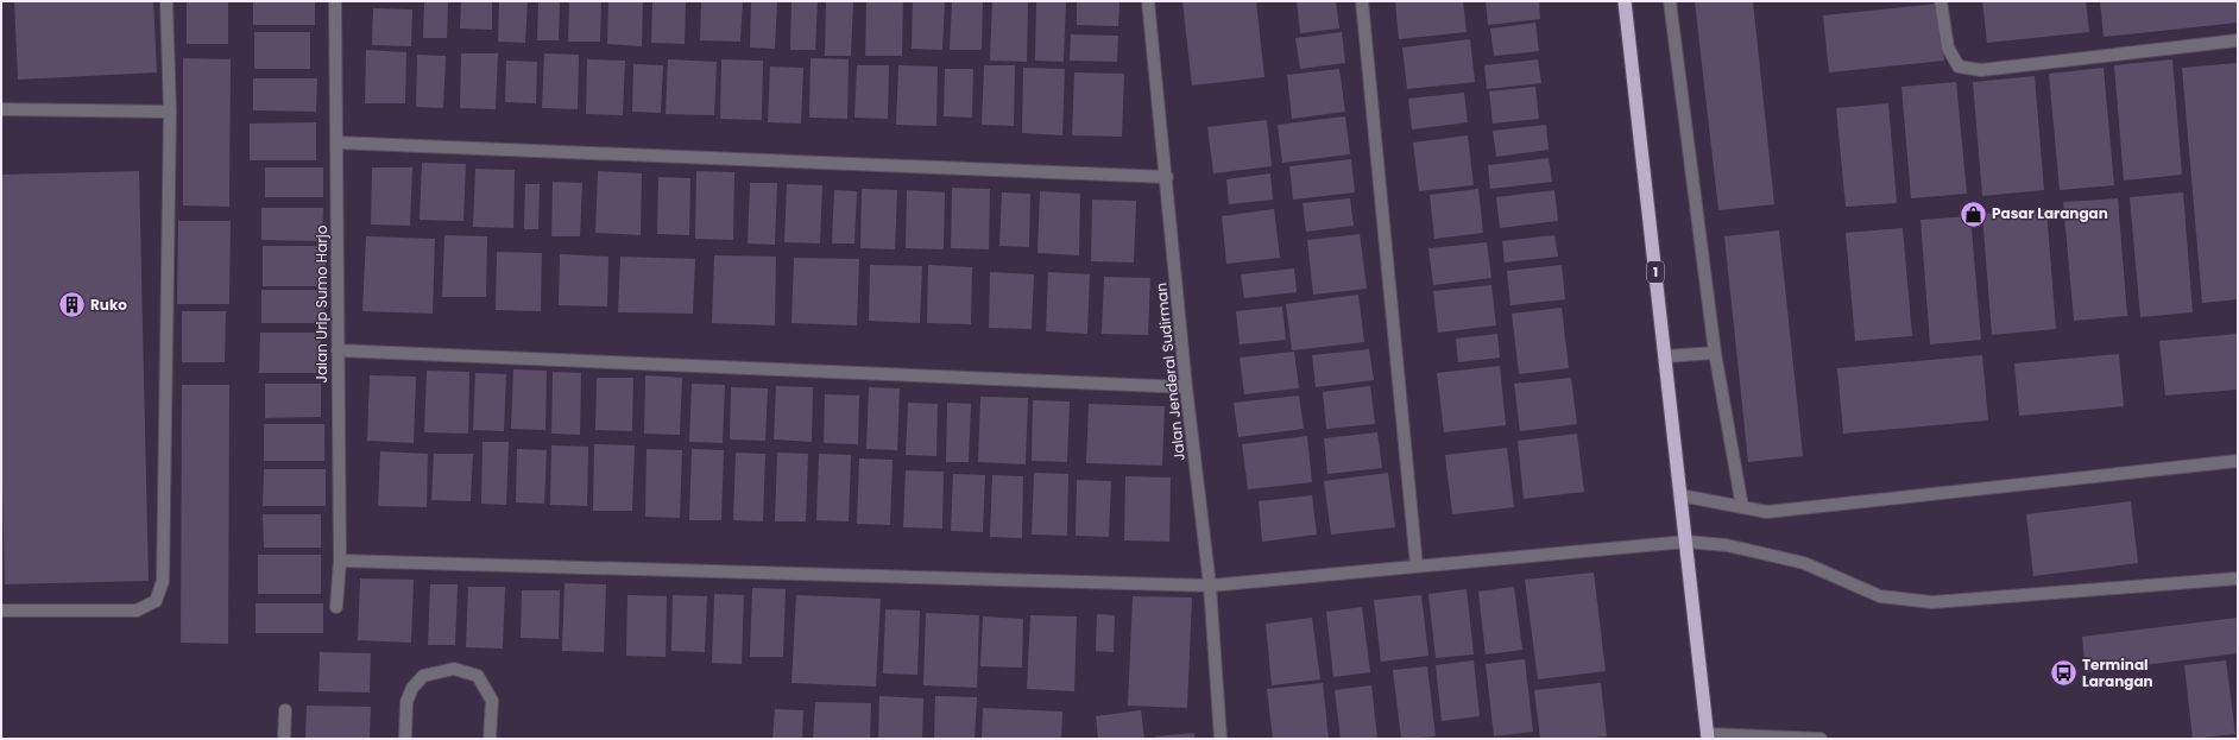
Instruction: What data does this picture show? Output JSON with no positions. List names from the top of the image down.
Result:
{
  "streets": {
    "highway": ["1"],
    "street": ["Jalan Urip Sumo Harjo", "Jalan Jenderal Sudirman"]
  },
  "places": {
    "shop": ["Pasar Larangan"],
    "building": ["Ruko"],
    "bus stop": ["Terminal Larangan"]
  }
}
